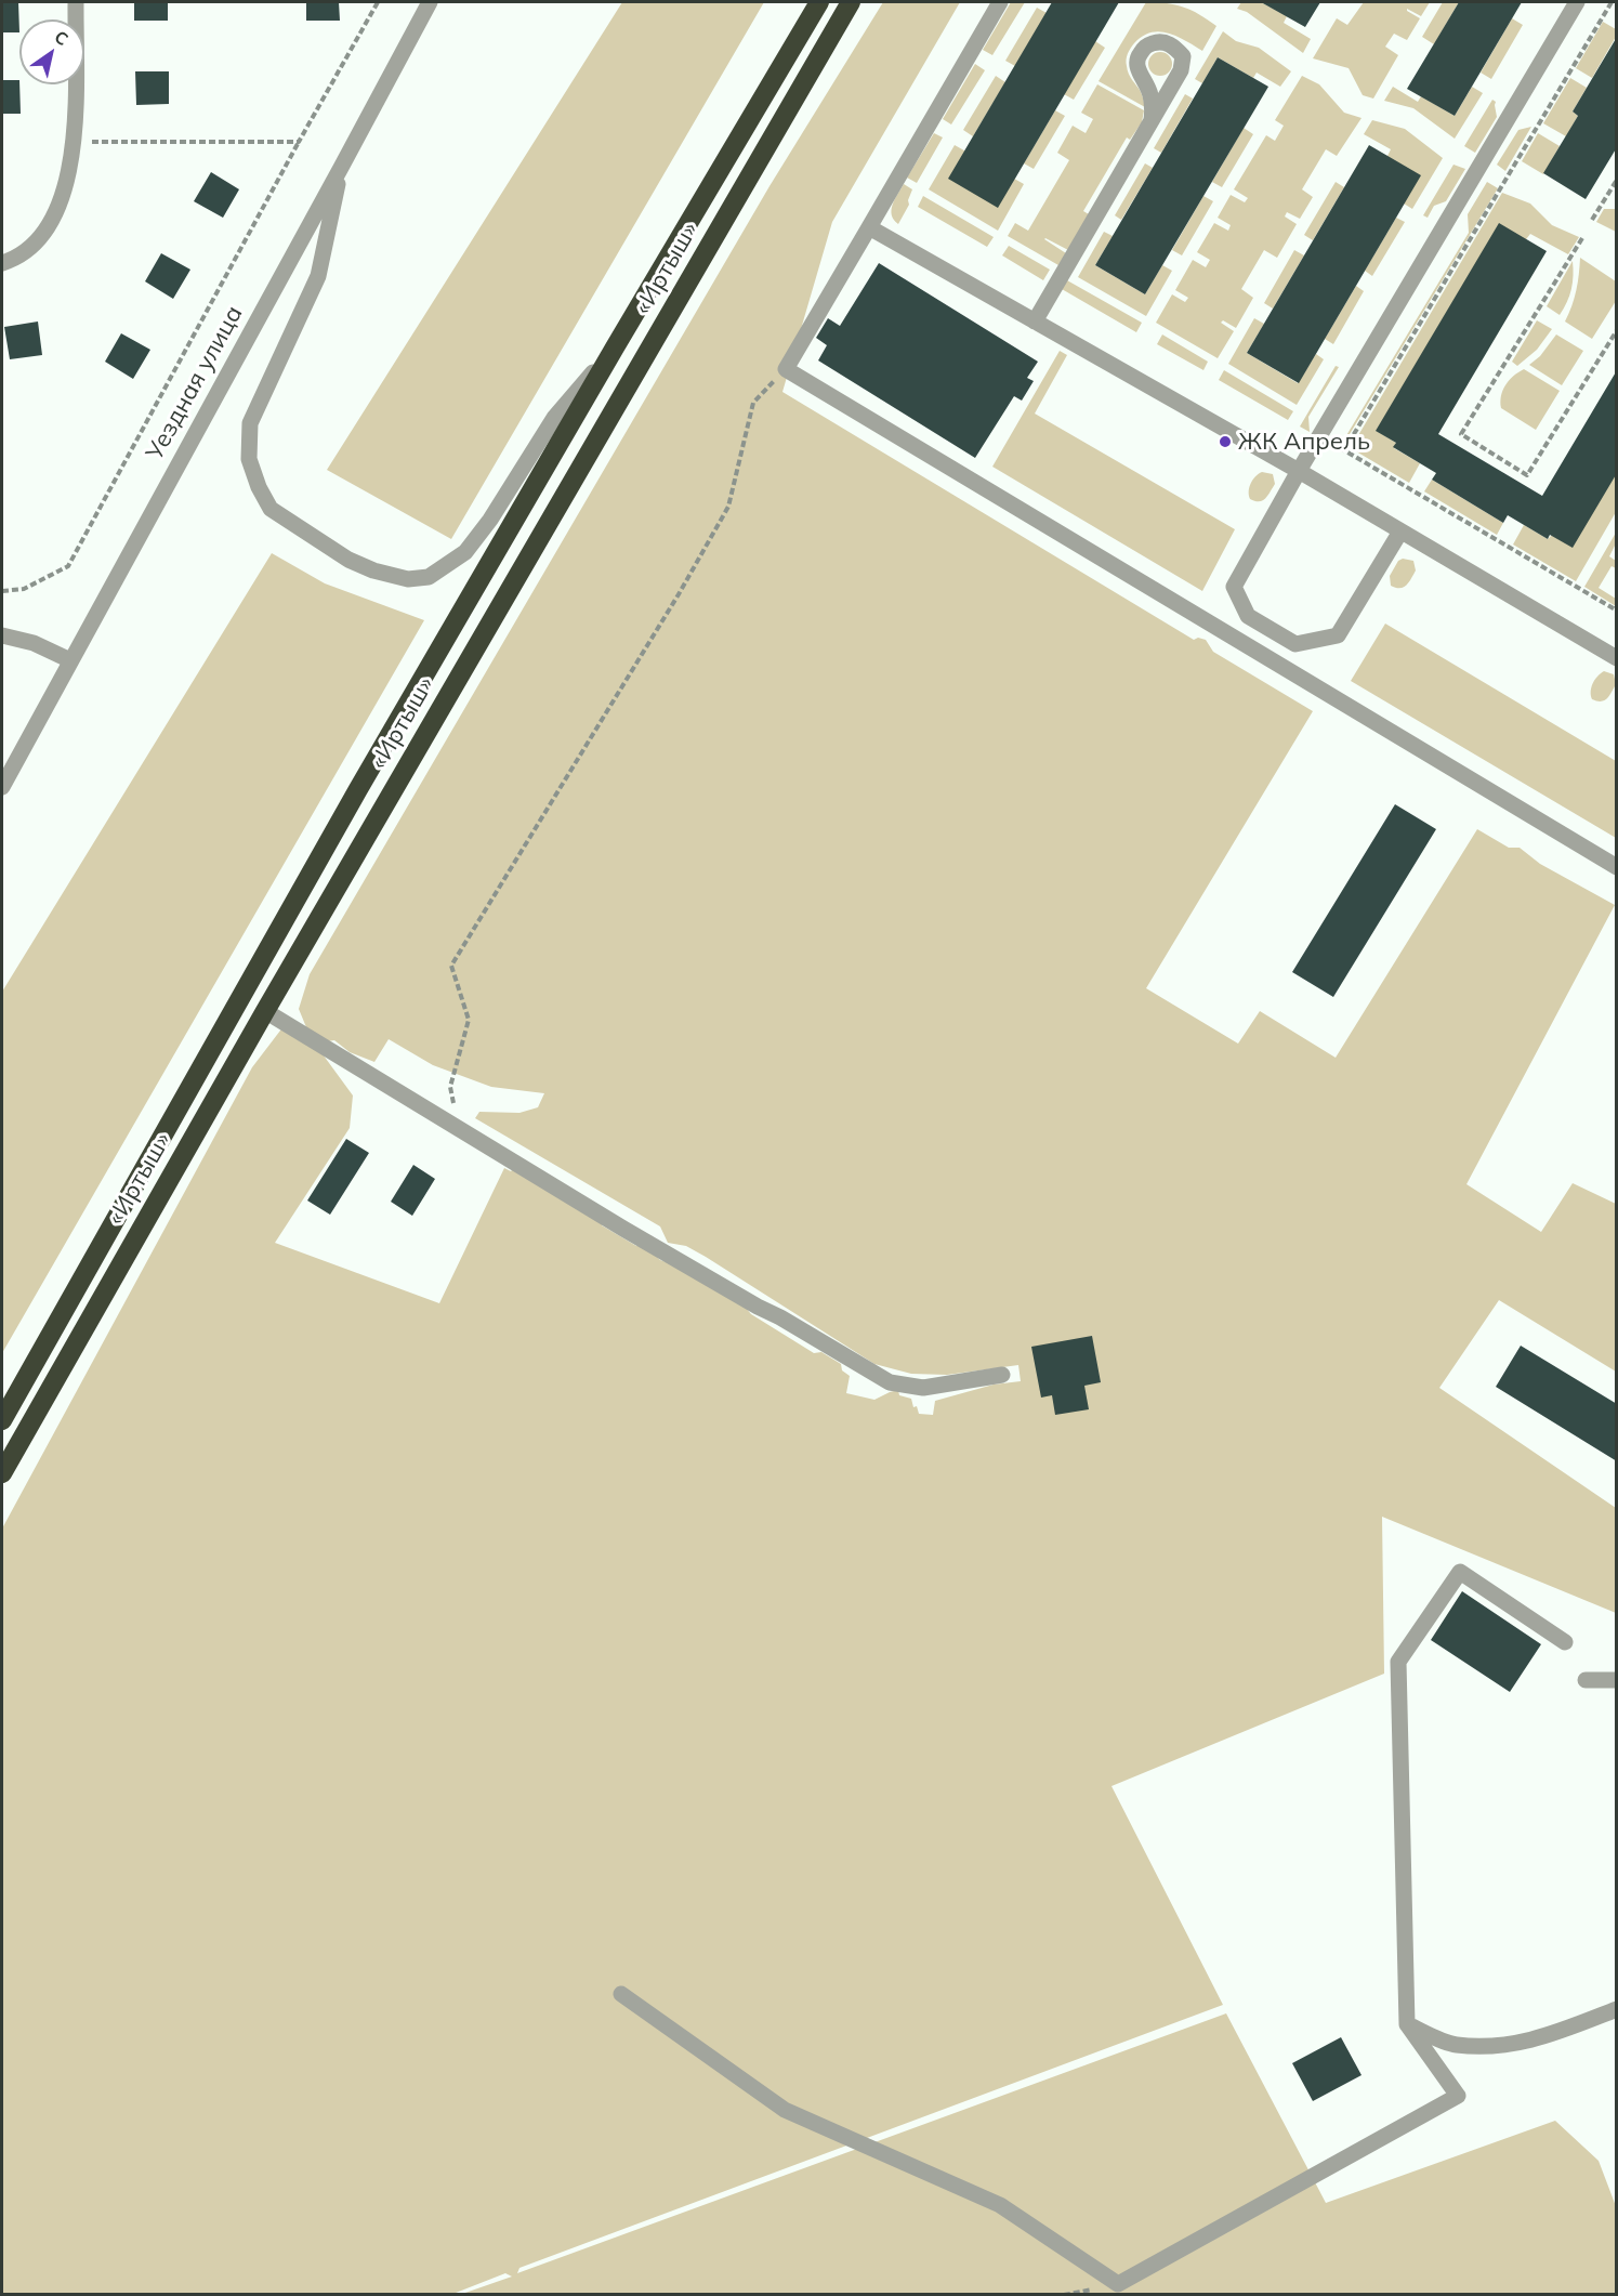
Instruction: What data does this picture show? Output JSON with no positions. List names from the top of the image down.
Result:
{
  "streets": {
    "highway": ["«Иртыш»"],
    "street": ["Уездная улица"]
  },
  "places": ["ЖК Апрель"],
  "north": "top right"
}
